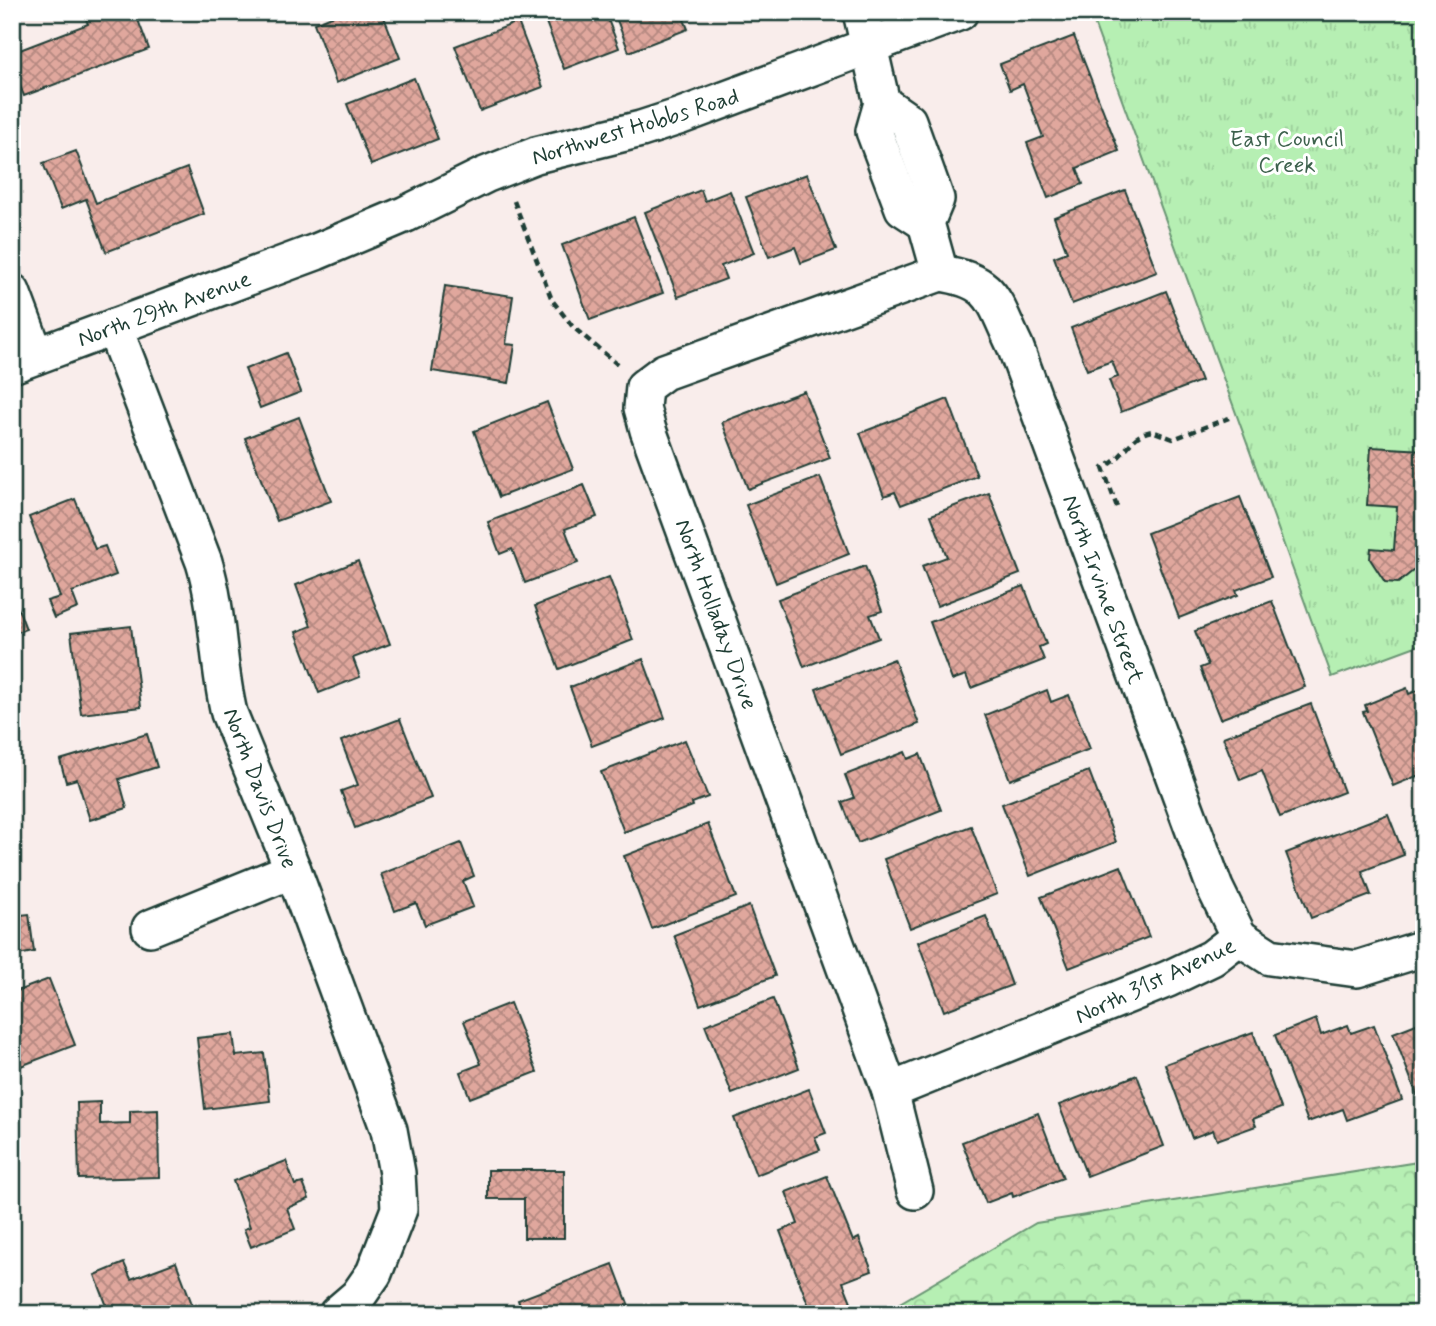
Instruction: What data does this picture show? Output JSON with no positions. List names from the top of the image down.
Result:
{
  "streets": {
    "street": [
      "Northwest Hobbs Road",
      "North 29th Avenue",
      "North Irvine Street",
      "North Holladay Drive",
      "North Davis Drive",
      "North 31st Avenue"
    ]
  },
  "crossings": [
    ["Northwest Hobbs Road", "North 29th Avenue"],
    ["North 29th Avenue", "North Davis Drive"],
    ["North Irvine Street", "North 31st Avenue"],
    ["North Holladay Drive", "North 31st Avenue"]
  ],
  "parks": ["East Council Creek"]
}
